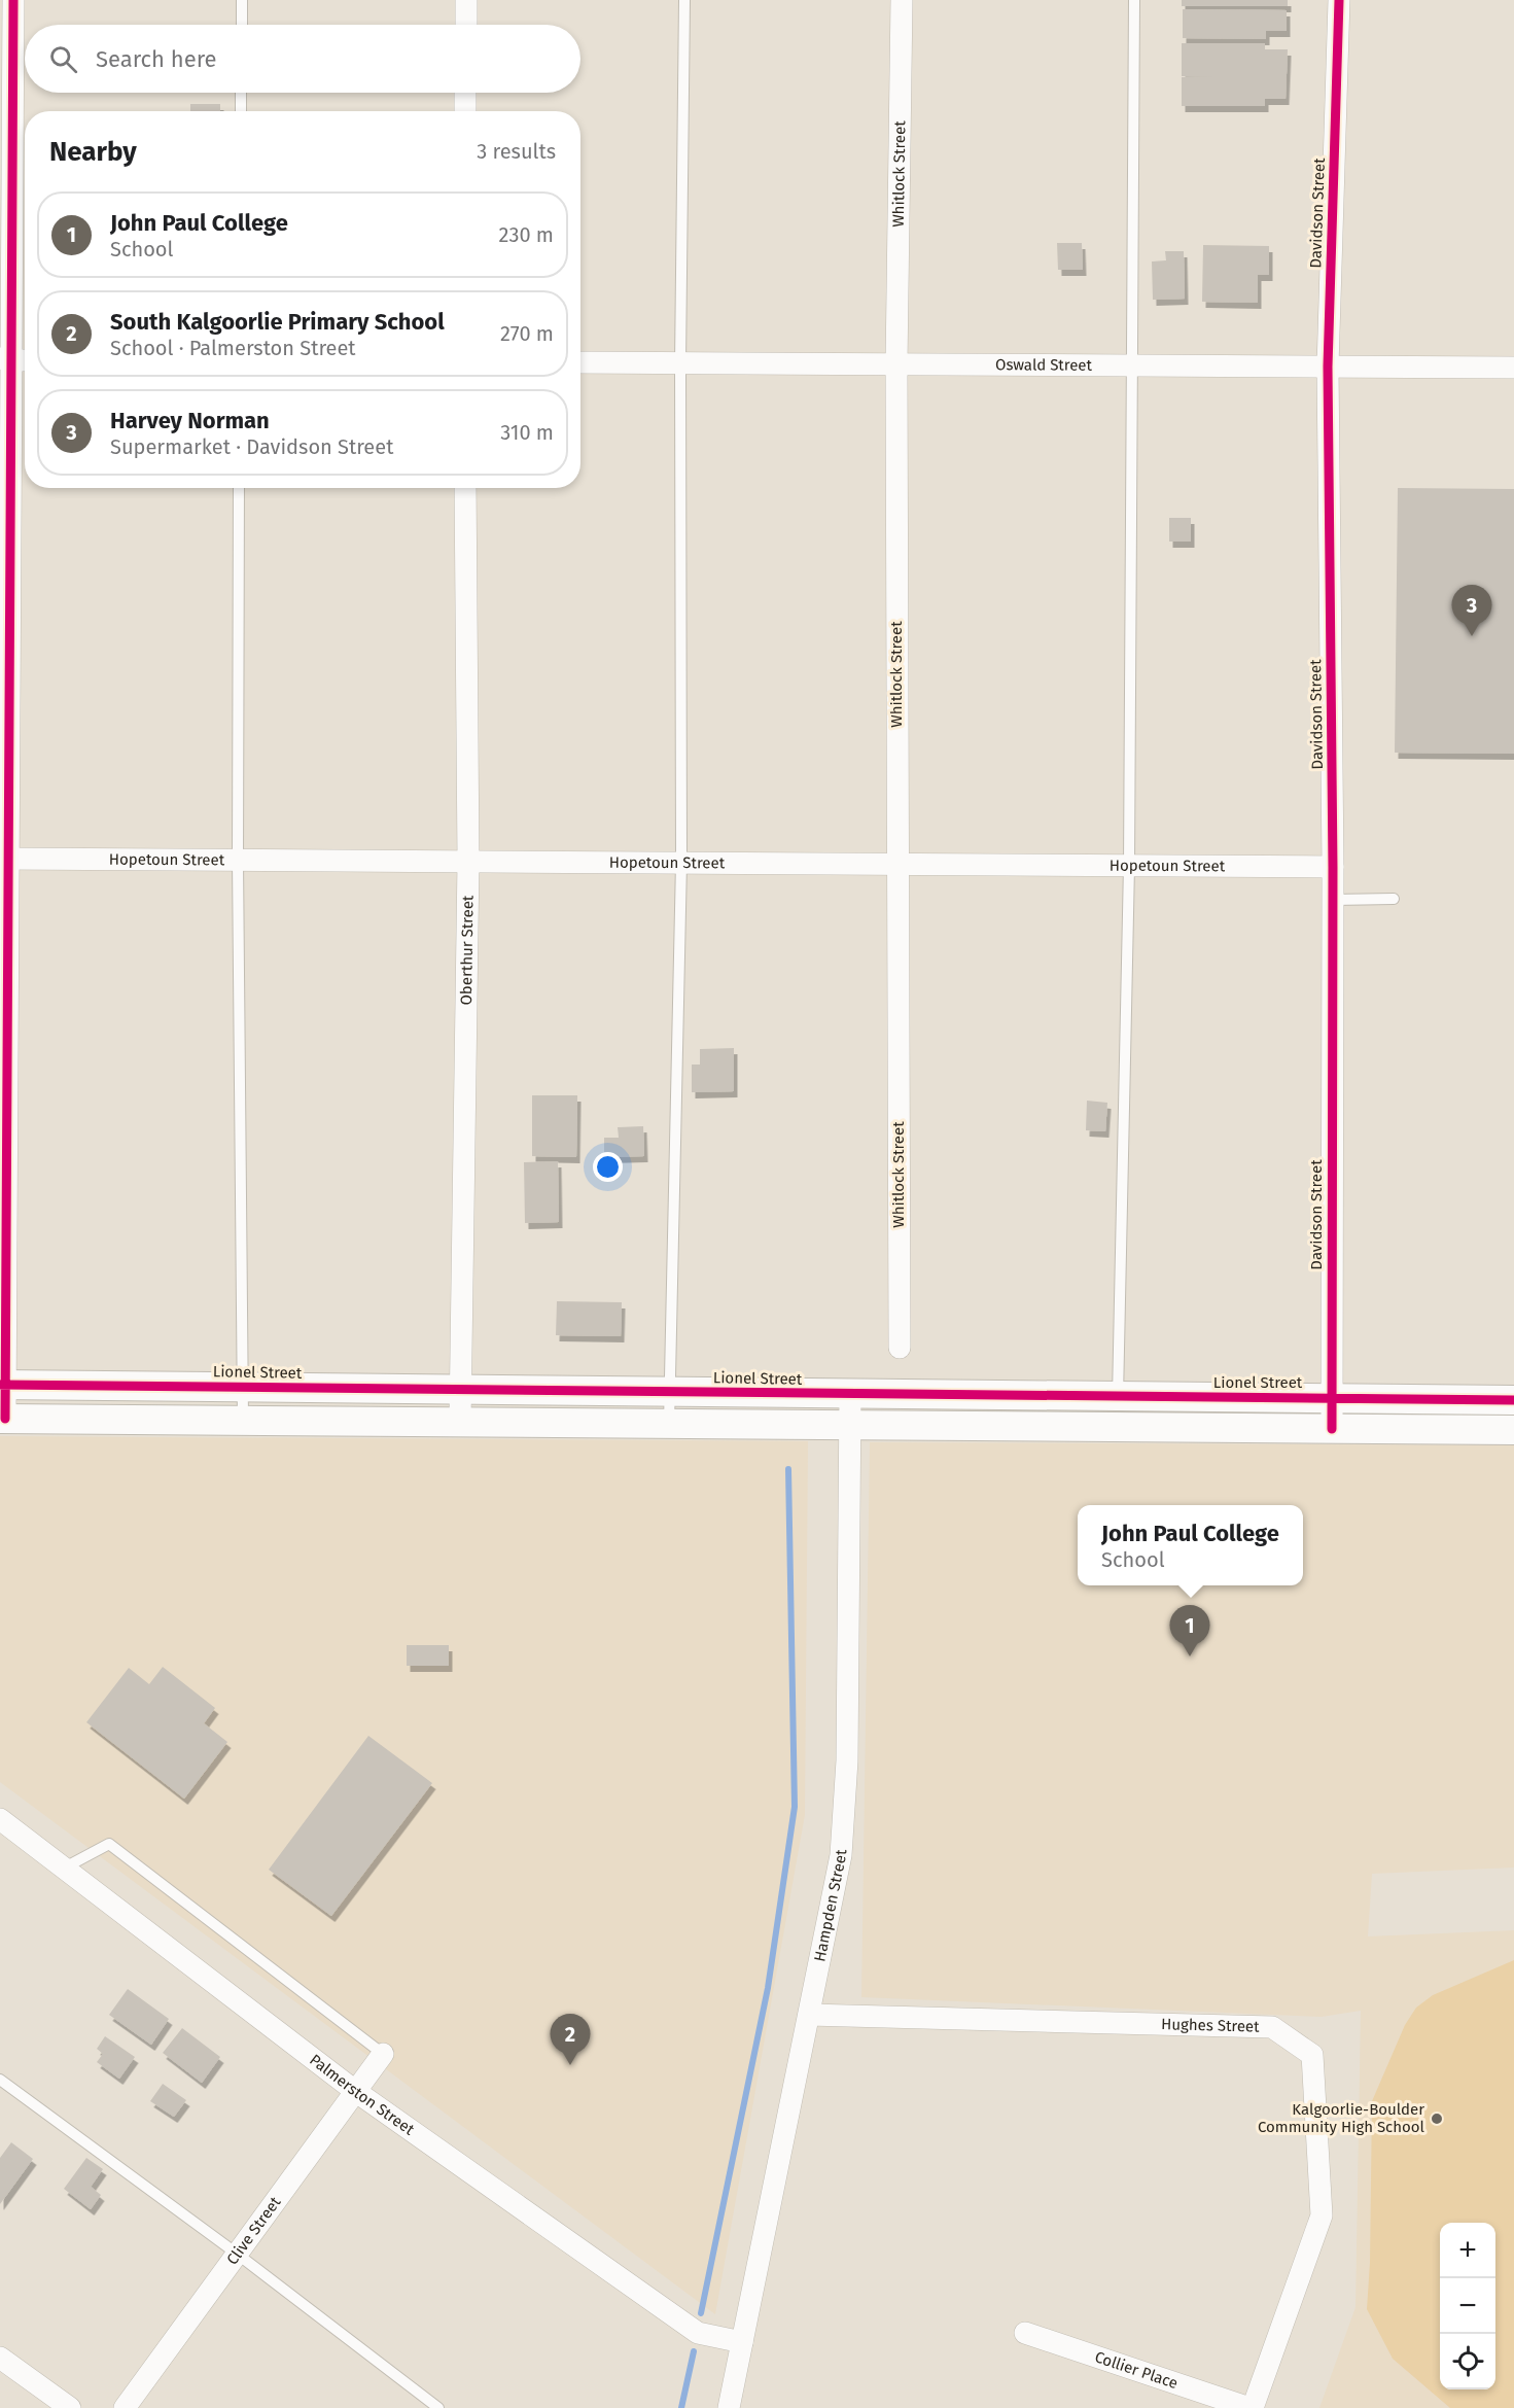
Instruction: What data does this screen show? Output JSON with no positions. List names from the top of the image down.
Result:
{
  "streets": {
    "street": [
      "Whitlock Street",
      "Davidson Street",
      "Oswald Street",
      "Hopetoun Street",
      "Oberthur Street",
      "Lionel Street",
      "Hampden Street",
      "Hughes Street",
      "Palmerston Street",
      "Clive Street",
      "Collier Place"
    ]
  },
  "crossings": [
    ["Whitlock Street", "Oswald Street"],
    ["Whitlock Street", "Hopetoun Street"],
    ["Davidson Street", "Oswald Street"],
    ["Davidson Street", "Hopetoun Street"],
    ["Davidson Street", "Lionel Street"],
    ["Hopetoun Street", "Oberthur Street"],
    ["Oberthur Street", "Lionel Street"],
    ["Lionel Street", "Hampden Street"],
    ["Hampden Street", "Hughes Street"],
    ["Hampden Street", "Palmerston Street"],
    ["Hughes Street", "Collier Place"],
    ["Palmerston Street", "Clive Street"]
  ],
  "places": ["Kalgoorlie-Boulder Community High School"],
  "page": {
    "search": "Search here",
    "heading": ["Nearby", "3 results"],
    "list": [
      {
        "mark": "1",
        "name": "John Paul College",
        "note": "School",
        "value": "230 m"
      },
      {
        "mark": "2",
        "name": "South Kalgoorlie Primary School",
        "note": "School · Palmerston Street",
        "value": "270 m"
      },
      {
        "mark": "3",
        "name": "Harvey Norman",
        "note": "Supermarket · Davidson Street",
        "value": "310 m"
      }
    ],
    "pins": ["3", "1", "2"],
    "popup": ["John Paul College", "School"],
    "map_buttons": ["+", "−"]
  }
}
